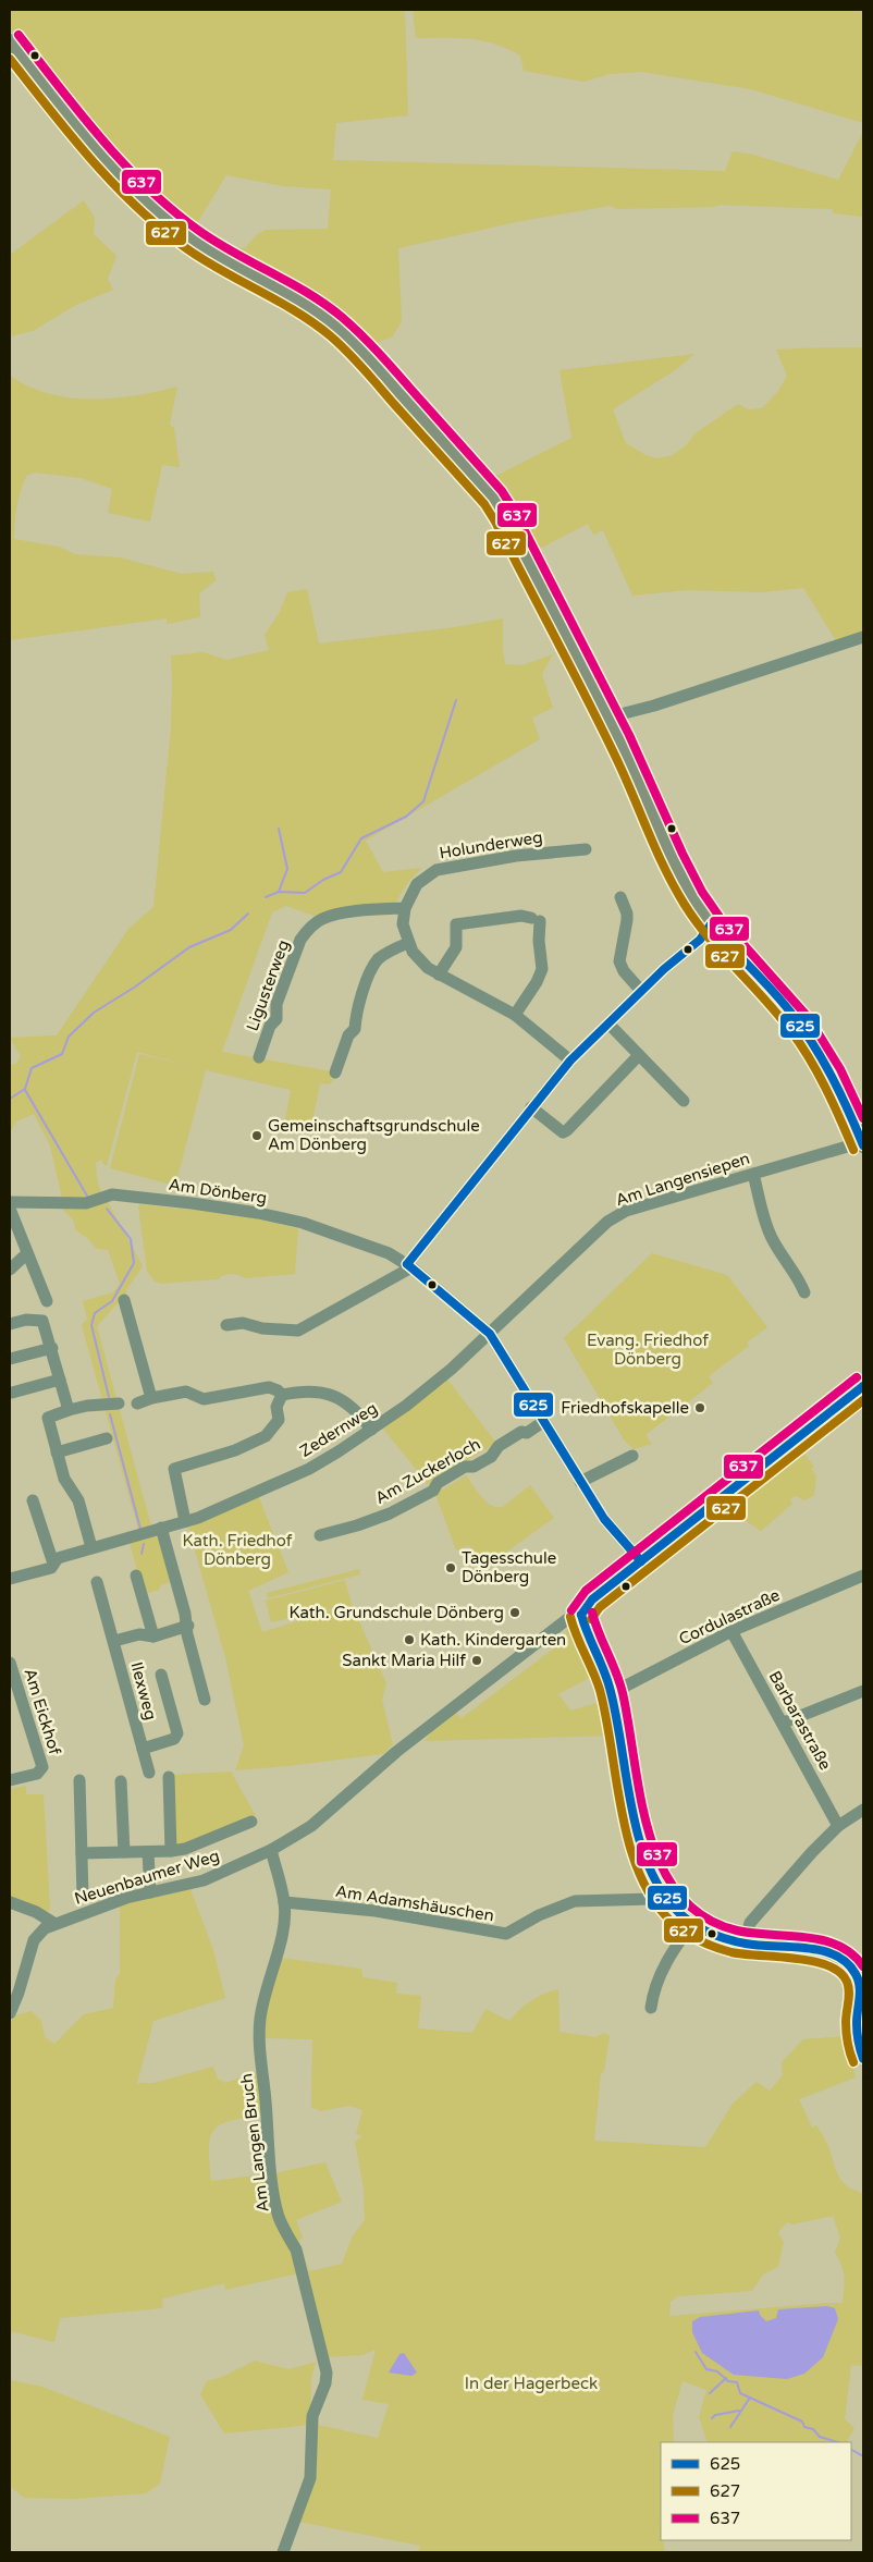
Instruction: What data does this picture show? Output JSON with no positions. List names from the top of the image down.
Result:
{
  "streets": {
    "street": [
      "Holunderweg",
      "Ligusterweg",
      "Am Langensiepen",
      "Am Dönberg",
      "Zedernweg",
      "Am Zuckerloch",
      "Cordulastraße",
      "Ilexweg",
      "Am Eickhof",
      "Barbarastraße",
      "Neuenbaumer Weg",
      "Am Adamshäuschen",
      "Am Langen Bruch"
    ]
  },
  "crossings": [
    ["Holunderweg", "Ligusterweg"],
    ["Am Langensiepen", "Am Dönberg"],
    ["Am Langensiepen", "Zedernweg"],
    ["Am Dönberg", "Zedernweg"],
    ["Am Dönberg", "Am Zuckerloch"],
    ["Cordulastraße", "Barbarastraße"],
    ["Neuenbaumer Weg", "Am Langen Bruch"],
    ["Am Adamshäuschen", "Am Langen Bruch"]
  ],
  "parks": ["Evang. Friedhof Dönberg", "Kath. Friedhof Dönberg", "In der Hagerbeck"],
  "places": [
    "Gemeinschaftsgrundschule Am Dönberg",
    "Friedhofskapelle",
    "Tagesschule Dönberg",
    "Kath. Grundschule Dönberg",
    "Kath. Kindergarten",
    "Sankt Maria Hilf"
  ],
  "lines": ["transit line 637", "transit line 627", "transit line 625"],
  "legend": ["625", "627", "637"]
}
